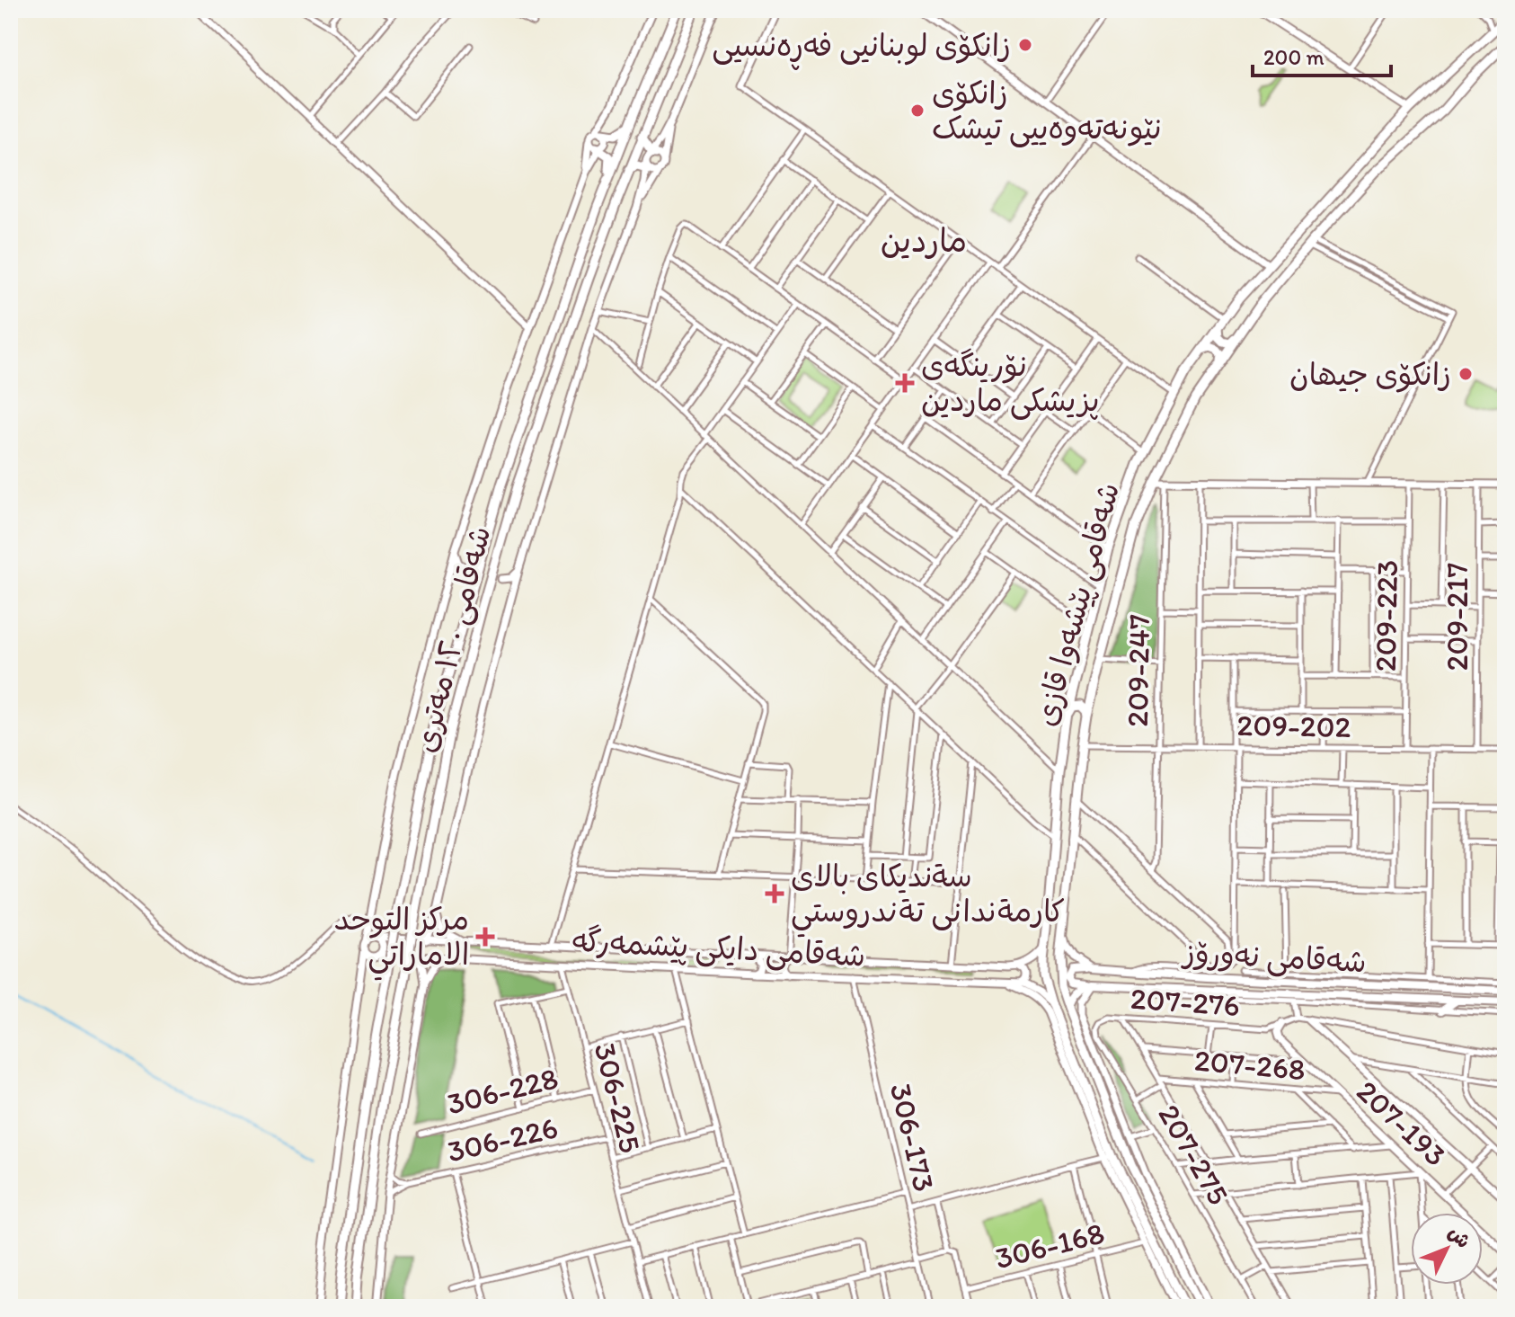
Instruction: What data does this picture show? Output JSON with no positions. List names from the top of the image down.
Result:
{
  "streets": {
    "highway": ["شەقامی پێشەوا قازی", "شەقامی ١٢٠ مەتری"],
    "main road": ["شەقامی نەورۆز"],
    "street": [
      "209-223",
      "209-217",
      "209-247",
      "209-202",
      "شەقامی دایکی پێشمەرگە",
      "207-276",
      "207-268",
      "306-228",
      "306-225",
      "207-193",
      "306-173",
      "306-226",
      "207-275",
      "306-168"
    ]
  },
  "crossings": [
    ["شەقامی پێشەوا قازی", "209-202"],
    ["شەقامی پێشەوا قازی", "306-168"],
    ["209-223", "209-202"],
    ["209-217", "209-202"],
    ["209-247", "209-202"],
    ["شەقامی دایکی پێشمەرگە", "306-225"],
    ["شەقامی دایکی پێشمەرگە", "306-173"],
    ["207-276", "207-193"],
    ["207-276", "207-275"],
    ["207-268", "207-193"],
    ["306-228", "306-225"],
    ["306-225", "306-226"]
  ],
  "districts": ["ماردین"],
  "places": {
    "other": ["زانکۆی لوبنانیی فەڕەنسیی", "زانکۆی نێونەتەوەییی تیشک", "زانکۆی جیھان"],
    "health": ["نۆرینگەی پزیشکی ماردین", "سةنديكاى بالاى كارمةندانى تةندروستي", "مركز التوحد الاماراتي"]
  },
  "scale_bar": "200 m",
  "north": "top right"
}
